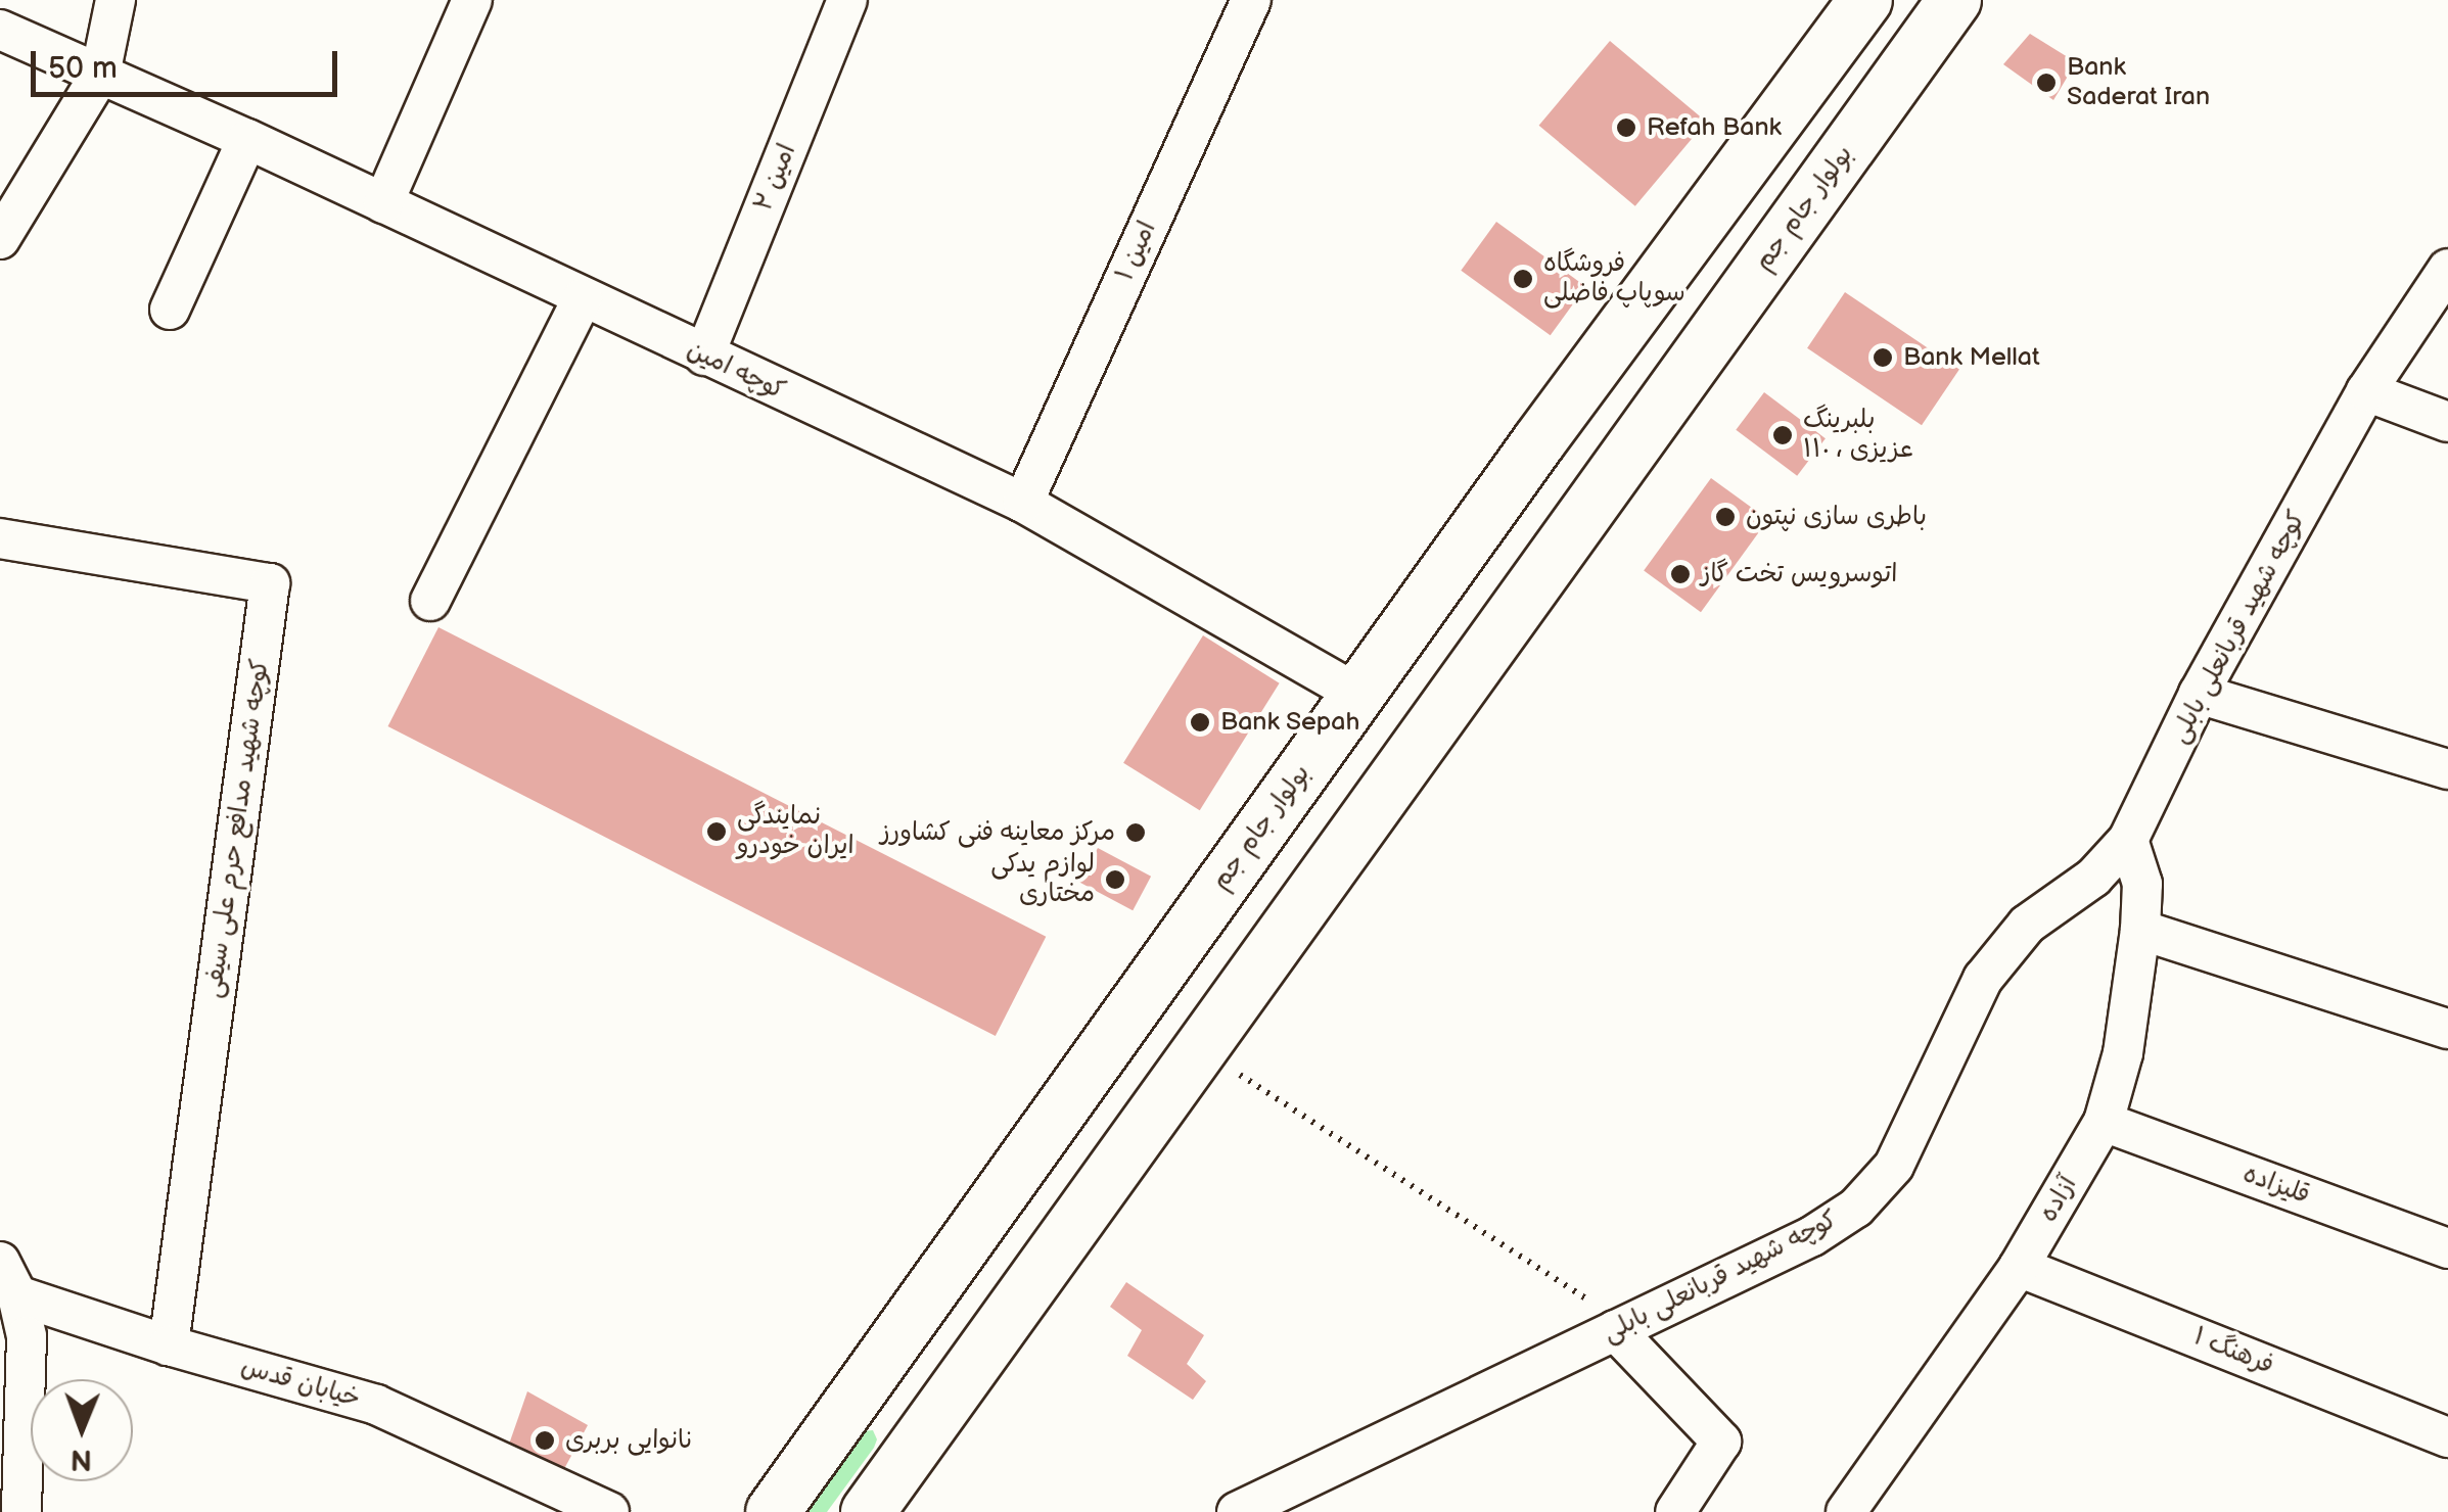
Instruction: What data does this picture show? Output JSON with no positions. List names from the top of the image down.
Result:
{
  "streets": {
    "main road": ["بولوار جام جم"],
    "street": [
      "امین ۲",
      "امین ۱",
      "کوچه امین",
      "کوچه شهید قربانعلی بابلی",
      "کوچه شهید مدافع حرم علی سیفی",
      "قلیزاده",
      "آزاده",
      "فرهنگ ۱",
      "خیابان قدس"
    ]
  },
  "crossings": [
    ["امین ۲", "کوچه امین"],
    ["بولوار جام جم", "کوچه امین"],
    ["امین ۱", "کوچه امین"],
    ["کوچه شهید قربانعلی بابلی", "آزاده"],
    ["کوچه شهید مدافع حرم علی سیفی", "خیابان قدس"],
    ["قلیزاده", "آزاده"],
    ["آزاده", "فرهنگ ۱"]
  ],
  "places": [
    "Bank Saderat Iran",
    "Refah Bank",
    "فروشگاه سوپاپ فاضلی",
    "Bank Mellat",
    "بلبرینگ ۱۱۰ ، عزیزی",
    "باطری سازی نپتون",
    "اتوسرویس تخت گاز",
    "Bank Sepah",
    "نمایندگی ایران خودرو",
    "مرکز معاینه فنی کشاورز",
    "لوازم یدکی مختاری",
    "نانوایی بربری"
  ],
  "scale_bar": "50 m",
  "north": "bottom"
}
